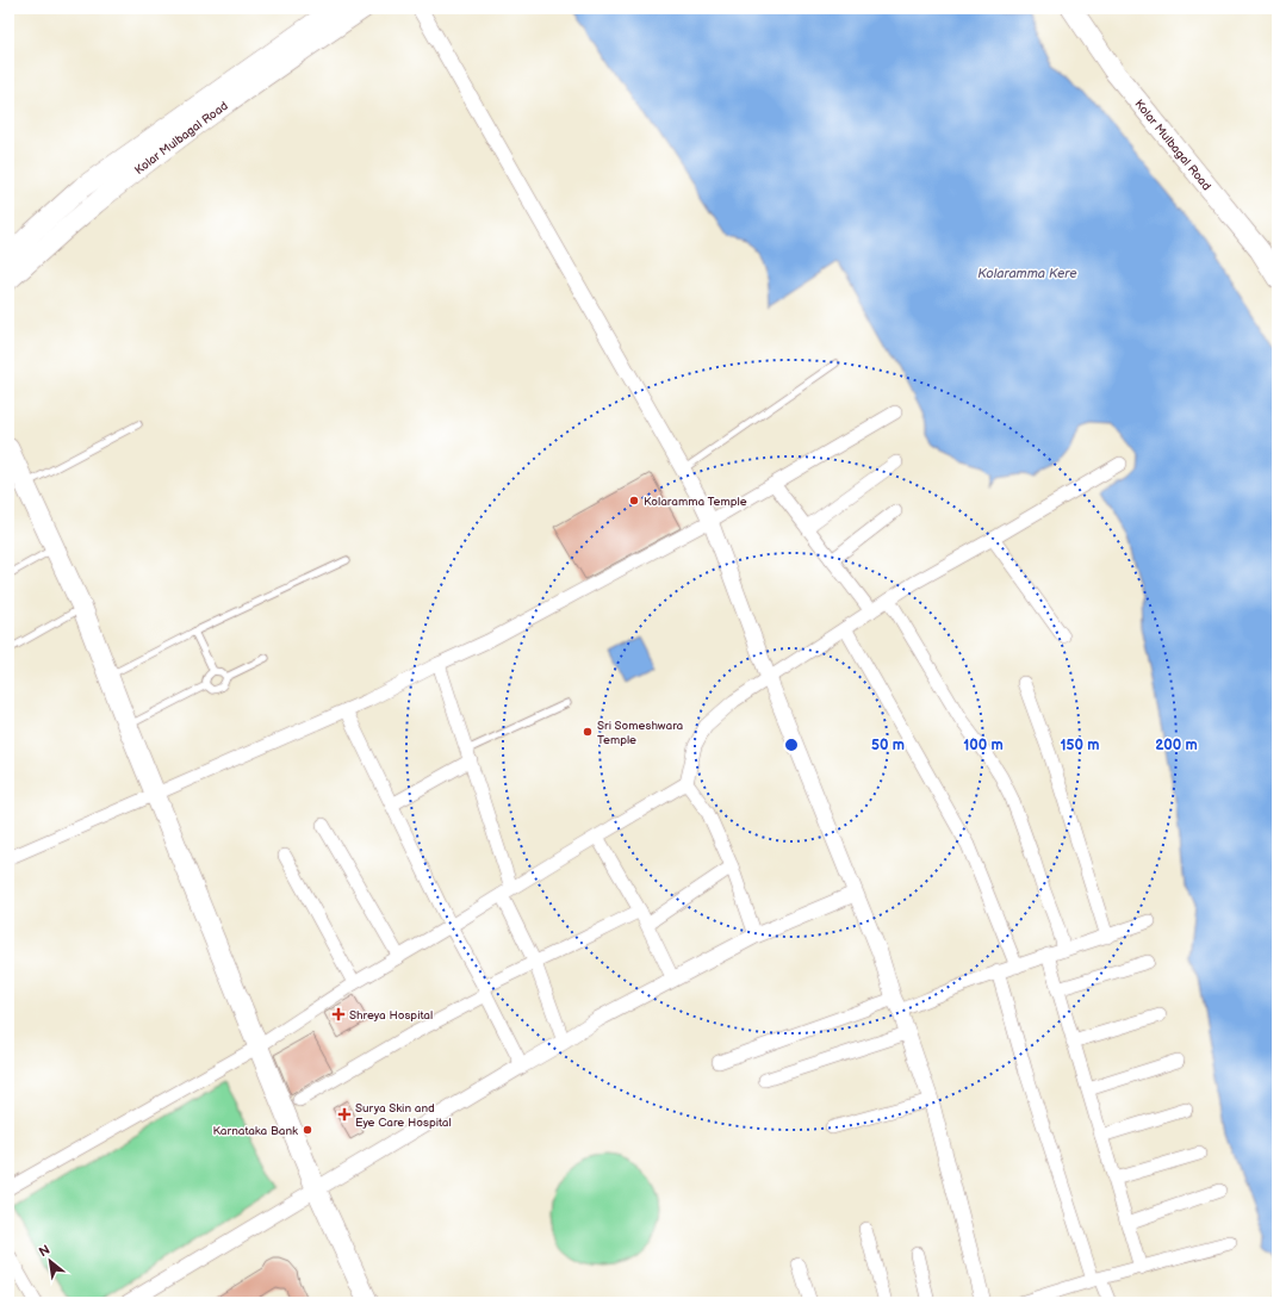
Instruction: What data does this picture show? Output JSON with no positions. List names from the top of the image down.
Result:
{
  "streets": {
    "main road": ["Kolar Mulbagal Road"]
  },
  "water": ["Kolaramma Kere"],
  "places": {
    "other": ["Kolaramma Temple", "Sri Someshwara Temple", "Karnataka Bank"],
    "health": ["Shreya Hospital", "Surya Skin and Eye Care Hospital"]
  },
  "north": "top left",
  "rings": [
    "50 m",
    "100 m",
    "150 m",
    "200 m"
  ]
}
